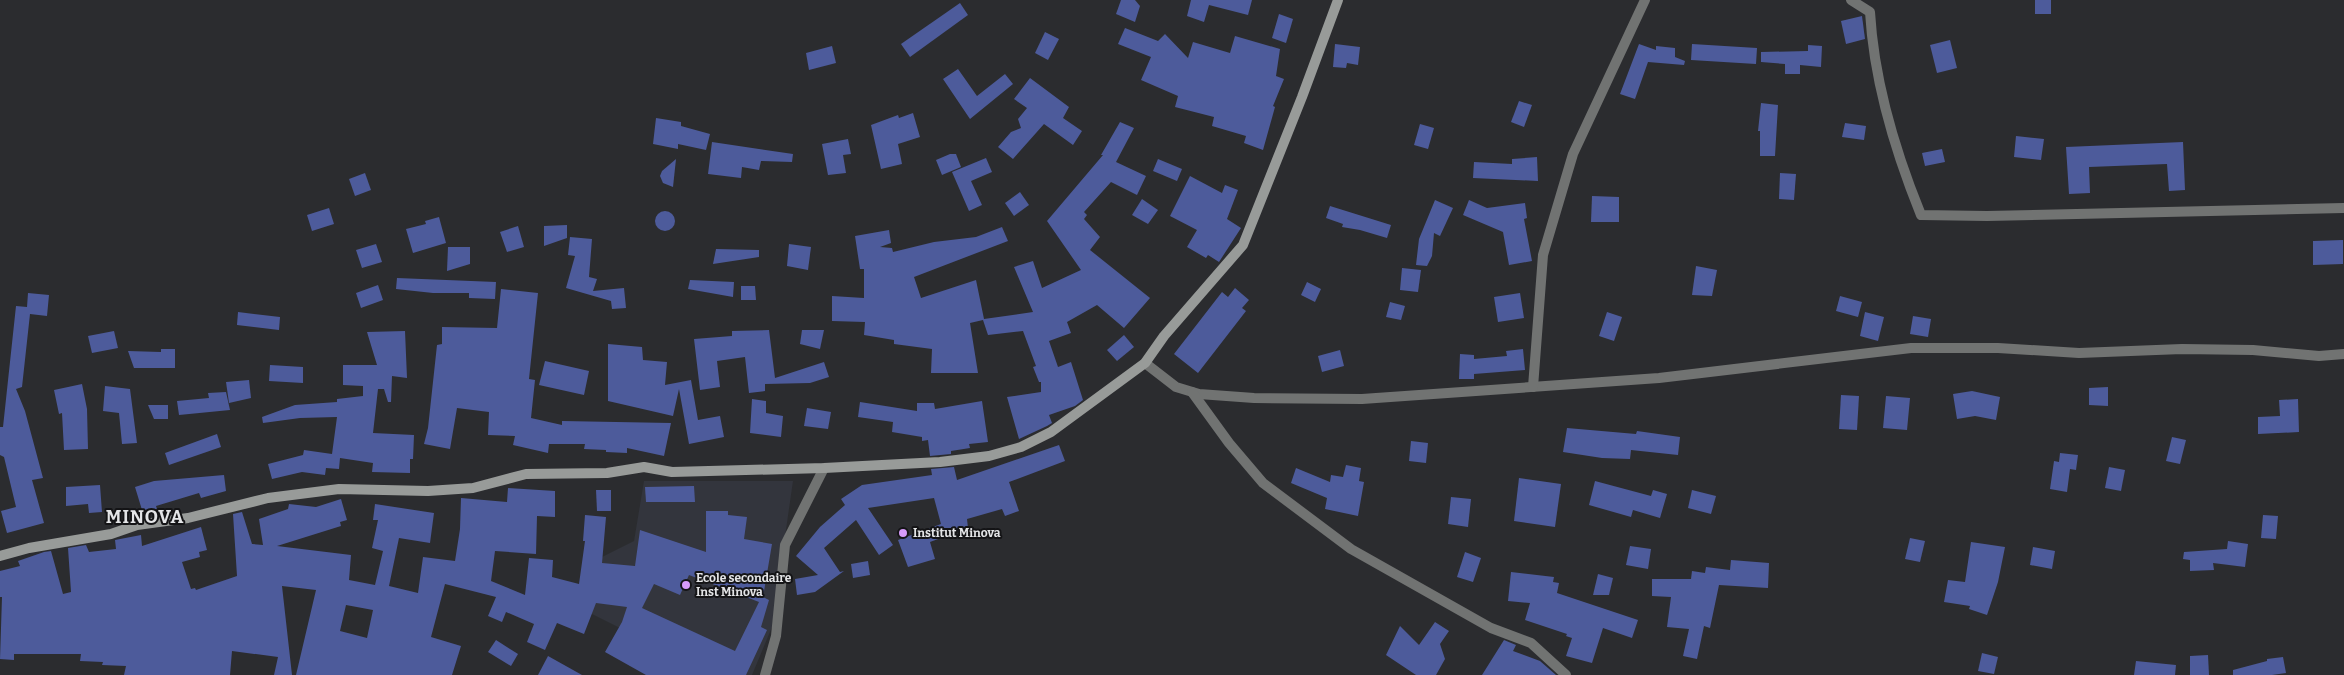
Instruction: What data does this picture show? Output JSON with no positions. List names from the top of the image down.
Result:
{
  "districts": ["MINOVA"],
  "places": ["Institut Minova", "Ecole secondaire Inst Minova"]
}
